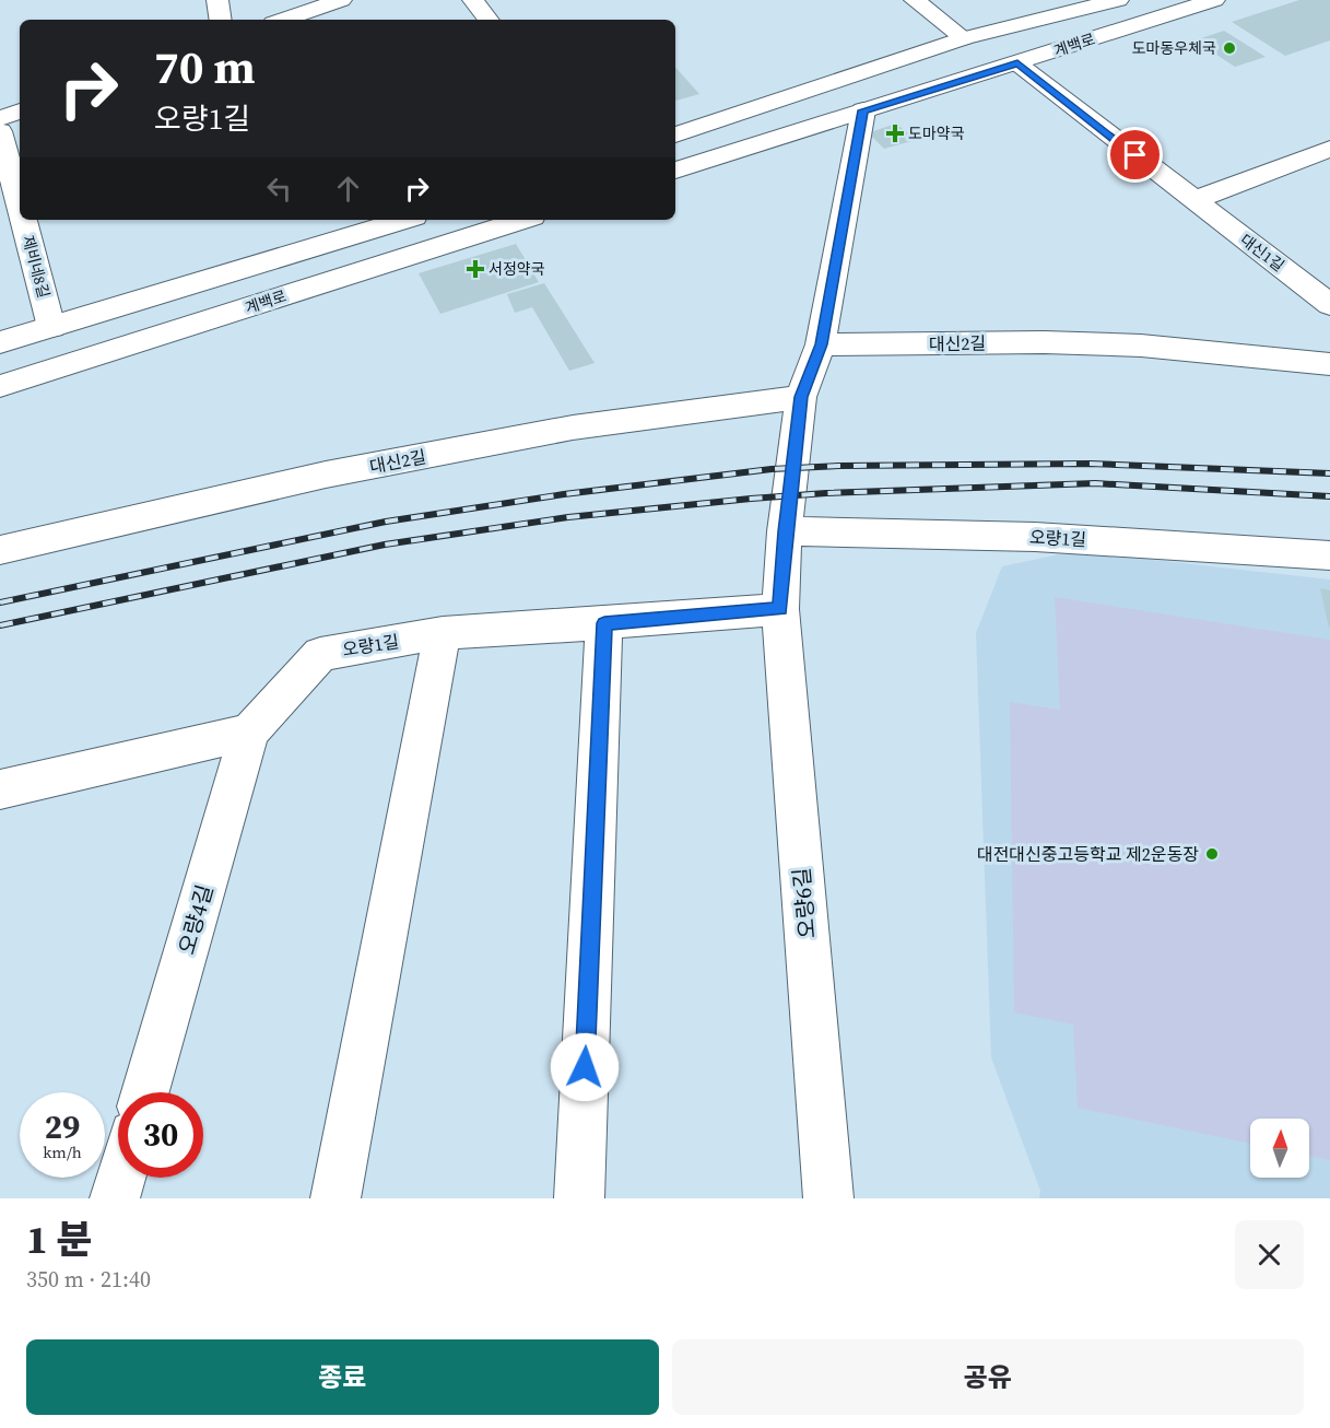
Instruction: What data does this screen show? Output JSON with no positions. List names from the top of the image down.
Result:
{
  "streets": {
    "street": [
      "계백로",
      "대신1길",
      "제비네8길",
      "대신2길",
      "오량1길",
      "오량6길",
      "오량4길"
    ]
  },
  "crossings": [
    ["계백로", "대신1길"],
    ["대신2길", "오량6길"],
    ["오량1길", "오량6길"],
    ["오량1길", "오량4길"]
  ],
  "places": {
    "other": ["도마동우체국", "대전대신중고등학교 제2운동장"],
    "health": ["도마약국", "서정약국"]
  },
  "north": "top",
  "page": {
    "turn": ["70 m", "오량1길"],
    "speed": "29 km/h",
    "limit": "30",
    "heading": ["1 분", "350 m · 21:40"],
    "buttons": ["종료", "공유"]
  }
}
